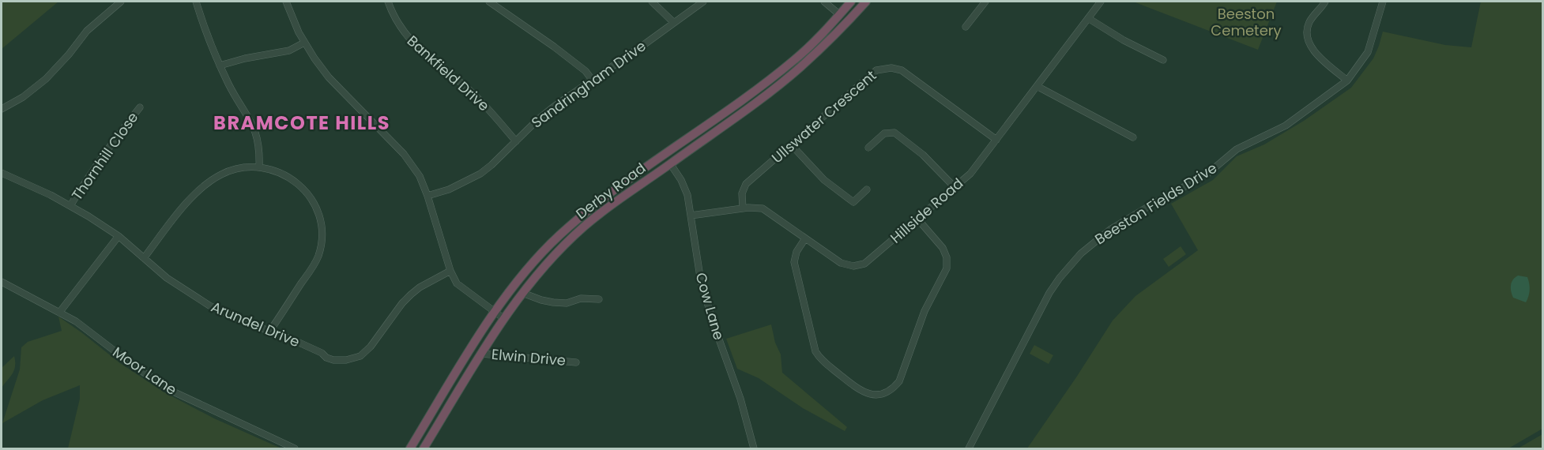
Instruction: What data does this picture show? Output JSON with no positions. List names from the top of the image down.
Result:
{
  "streets": {
    "highway": ["Derby Road"],
    "street": [
      "Bankfield Drive",
      "Sandringham Drive",
      "Ullswater Crescent",
      "Thornhill Close",
      "Beeston Fields Drive",
      "Hillside Road",
      "Cow Lane",
      "Arundel Drive",
      "Elwin Drive",
      "Moor Lane"
    ]
  },
  "crossings": [
    ["Bankfield Drive", "Sandringham Drive"],
    ["Ullswater Crescent", "Hillside Road"],
    ["Thornhill Close", "Arundel Drive"],
    ["Derby Road", "Cow Lane"],
    ["Derby Road", "Elwin Drive"],
    ["Hillside Road", "Cow Lane"]
  ],
  "districts": ["BRAMCOTE HILLS"],
  "parks": ["Beeston Cemetery"]
}
